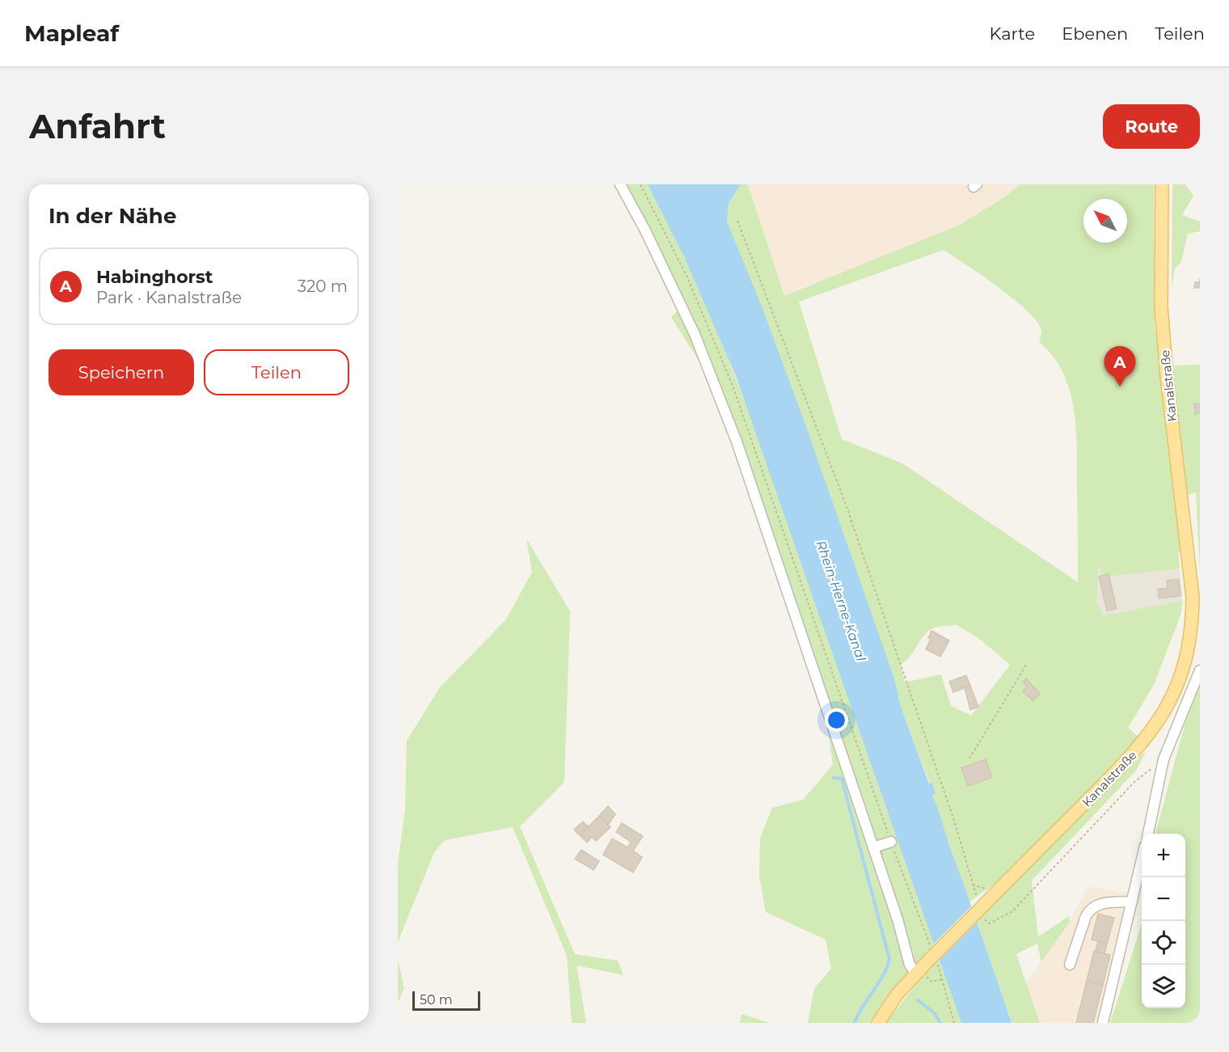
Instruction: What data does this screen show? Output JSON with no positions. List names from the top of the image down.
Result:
{
  "streets": {
    "main road": ["Kanalstraße"]
  },
  "water": ["Rhein-Herne-Kanal"],
  "scale_bar": "50 m",
  "north": "top left",
  "page": {
    "header": "Mapleaf",
    "nav": ["Karte", "Ebenen", "Teilen"],
    "buttons": [
      "Route",
      ["Speichern", "Teilen"]
    ],
    "title": "Anfahrt",
    "heading": "In der Nähe",
    "list": [
      {
        "mark": "A",
        "name": "Habinghorst",
        "note": "Park · Kanalstraße",
        "value": "320 m"
      }
    ],
    "pins": "A",
    "map_buttons": ["+", "−"],
    "scale": "50 m"
  }
}
